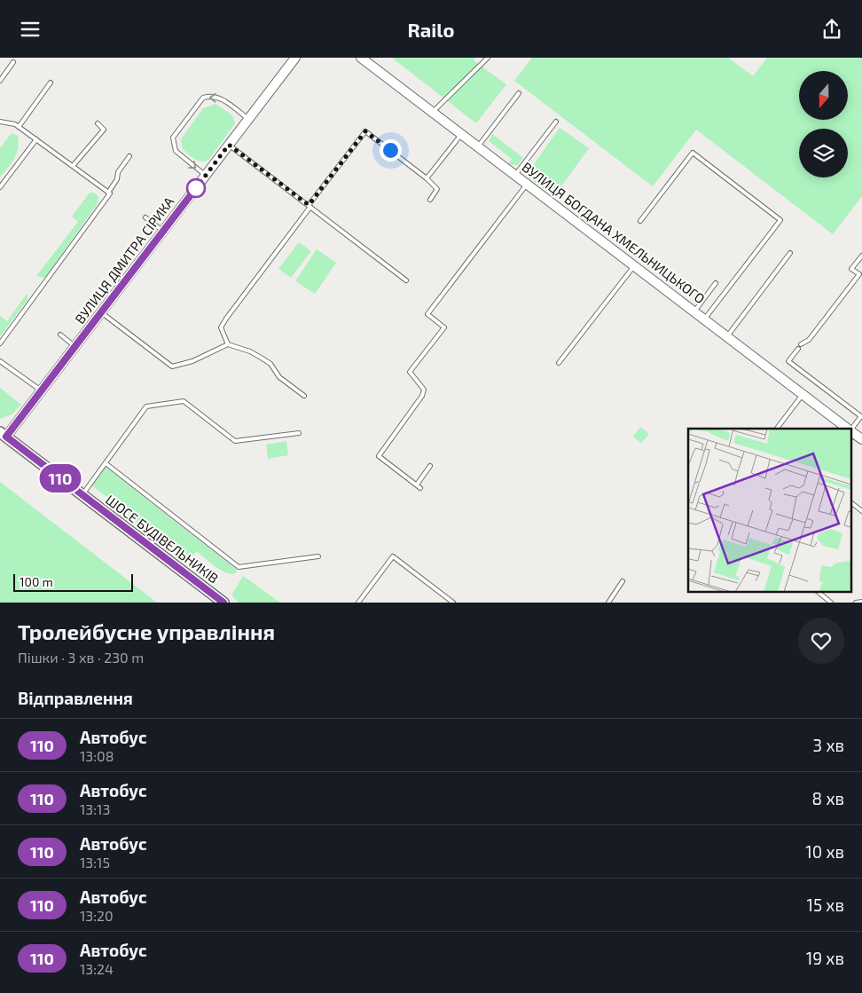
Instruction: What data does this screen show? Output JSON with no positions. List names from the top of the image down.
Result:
{
  "streets": {
    "main road": ["ШОСЕ БУДІВЕЛЬНИКІВ"],
    "street": ["ВУЛИЦЯ БОГДАНА ХМЕЛЬНИЦЬКОГО", "ВУЛИЦЯ ДМИТРА СІРИКА"]
  },
  "crossings": [
    ["ВУЛИЦЯ ДМИТРА СІРИКА", "ШОСЕ БУДІВЕЛЬНИКІВ"]
  ],
  "lines": ["bus line 110"],
  "scale_bar": "100 m",
  "north": "bottom",
  "page": {
    "header": "Railo",
    "on_map": "110",
    "scale": "100 m",
    "heading": [
      ["Тролейбусне управління", "Пішки · 3 хв · 230 m"],
      "Відправлення"
    ],
    "list": [
      {
        "mark": "110",
        "name": "Автобус",
        "note": "13:08",
        "value": "3 хв"
      },
      {
        "mark": "110",
        "name": "Автобус",
        "note": "13:13",
        "value": "8 хв"
      },
      {
        "mark": "110",
        "name": "Автобус",
        "note": "13:15",
        "value": "10 хв"
      },
      {
        "mark": "110",
        "name": "Автобус",
        "note": "13:20",
        "value": "15 хв"
      },
      {
        "mark": "110",
        "name": "Автобус",
        "note": "13:24",
        "value": "19 хв"
      }
    ]
  }
}
